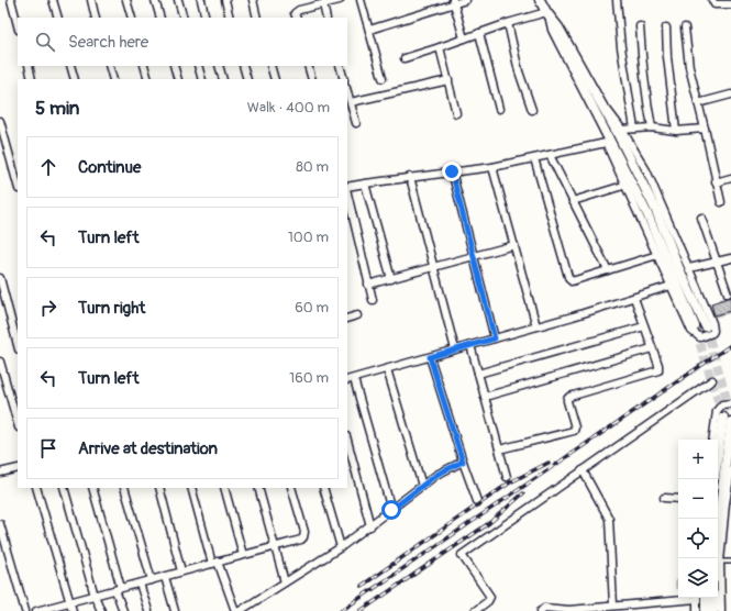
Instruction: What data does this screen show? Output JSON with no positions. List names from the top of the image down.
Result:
{
  "page": {
    "search": "Search here",
    "heading": ["5 min", "Walk · 400 m"],
    "list": [
      ["Continue", "80 m"],
      ["Turn left", "100 m"],
      ["Turn right", "60 m"],
      ["Turn left", "160 m"],
      "Arrive at destination"
    ],
    "map_buttons": ["+", "−"]
  }
}
